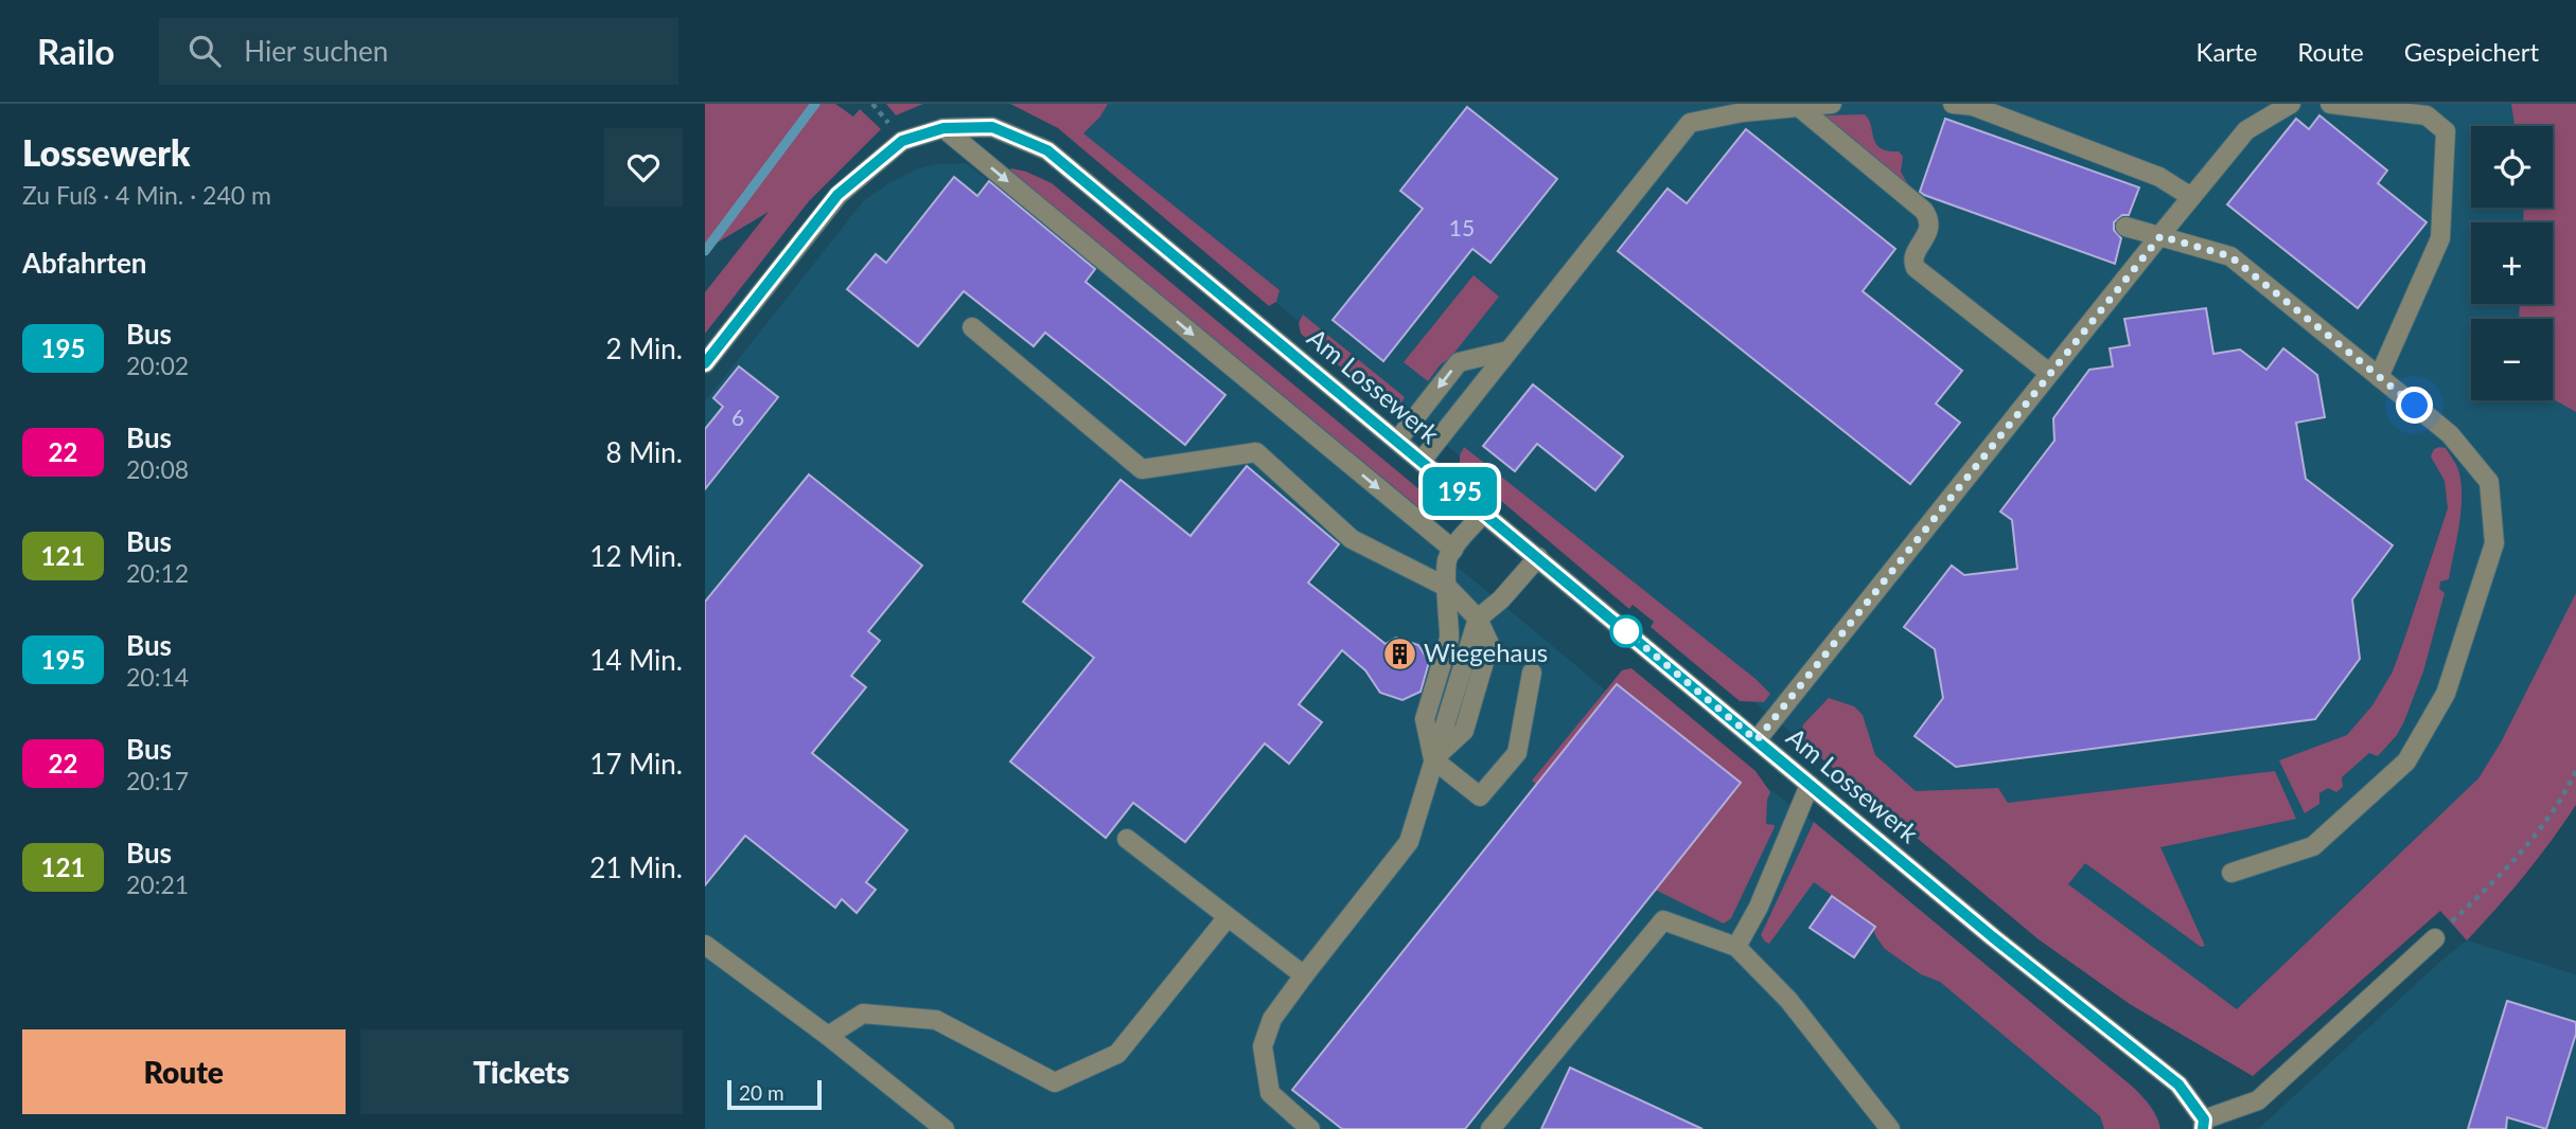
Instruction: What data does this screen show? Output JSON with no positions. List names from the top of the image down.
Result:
{
  "streets": {
    "street": ["Am Lossewerk"]
  },
  "places": {
    "building": ["Wiegehaus"]
  },
  "lines": ["bus line 195"],
  "house_numbers": ["15", "6"],
  "scale_bar": "20 m",
  "page": {
    "header": "Railo",
    "search": "Hier suchen",
    "nav": ["Karte", "Route", "Gespeichert"],
    "heading": [
      ["Lossewerk", "Zu Fuß · 4 Min. · 240 m"],
      "Abfahrten"
    ],
    "on_map": "195",
    "map_buttons": ["+", "−"],
    "list": [
      {
        "mark": "195",
        "name": "Bus",
        "note": "20:02",
        "value": "2 Min."
      },
      {
        "mark": "22",
        "name": "Bus",
        "note": "20:08",
        "value": "8 Min."
      },
      {
        "mark": "121",
        "name": "Bus",
        "note": "20:12",
        "value": "12 Min."
      },
      {
        "mark": "195",
        "name": "Bus",
        "note": "20:14",
        "value": "14 Min."
      },
      {
        "mark": "22",
        "name": "Bus",
        "note": "20:17",
        "value": "17 Min."
      },
      {
        "mark": "121",
        "name": "Bus",
        "note": "20:21",
        "value": "21 Min."
      }
    ],
    "buttons": ["Route", "Tickets"],
    "scale": "20 m"
  }
}
